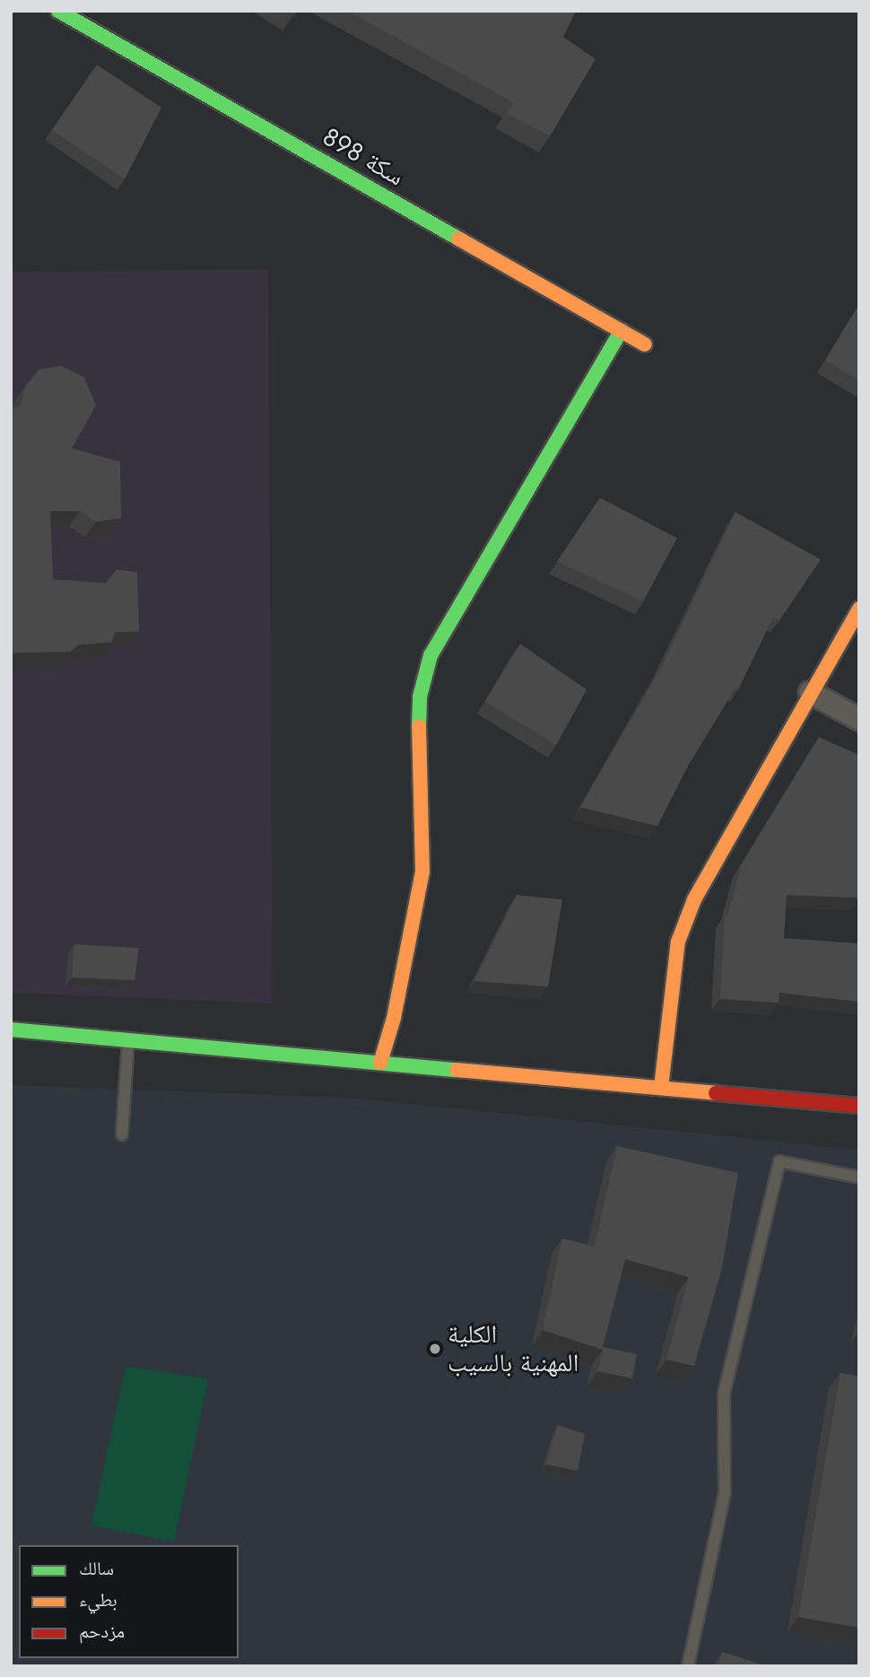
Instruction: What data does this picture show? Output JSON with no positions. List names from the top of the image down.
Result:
{
  "streets": {
    "street": ["سكة 898"]
  },
  "places": ["الكلية المهنية بالسيب"],
  "legend": ["سالك", "بطيء", "مزدحم"]
}
